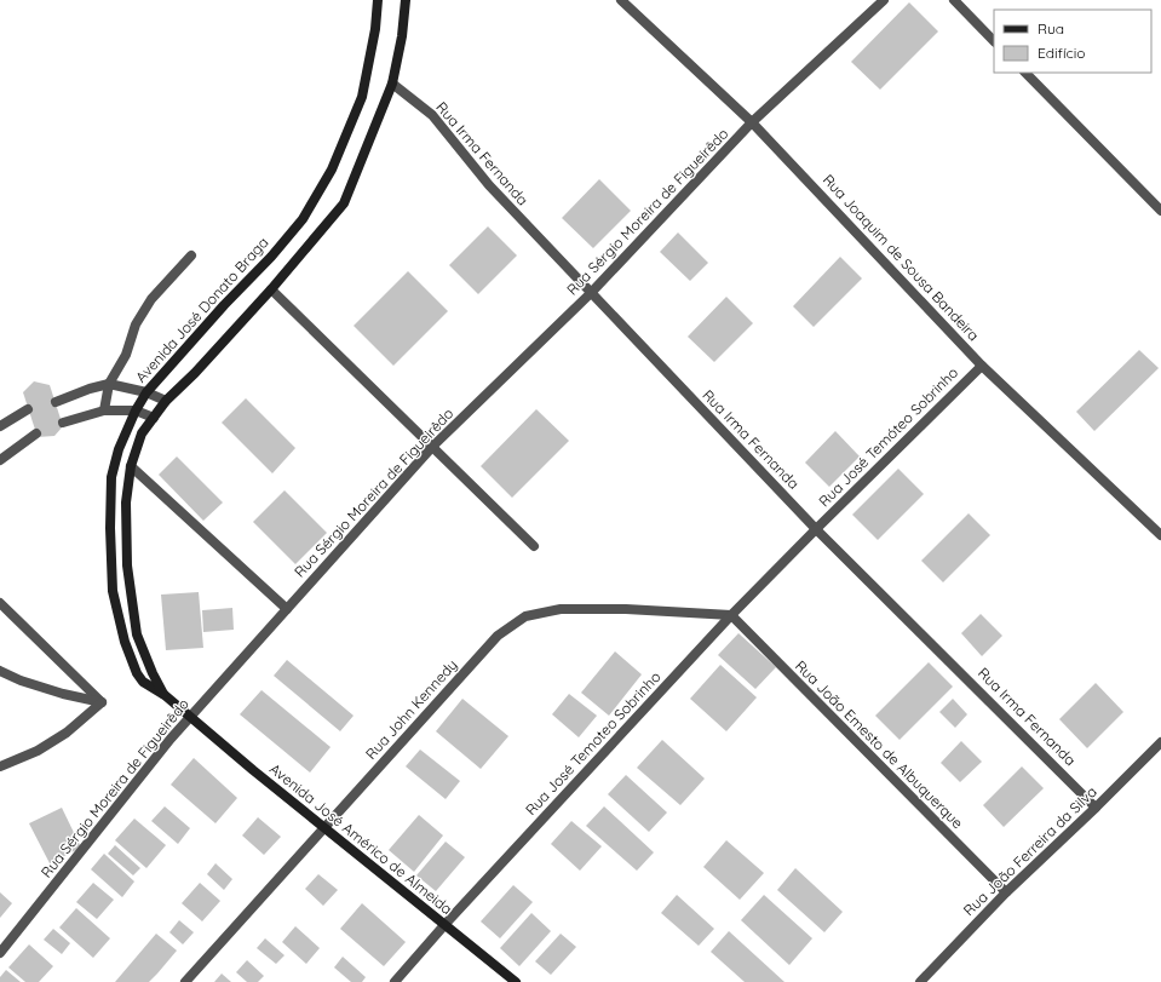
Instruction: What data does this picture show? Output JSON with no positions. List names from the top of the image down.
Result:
{
  "streets": {
    "main road": ["Avenida José Donato Braga", "Avenida José Américo de Almeida"],
    "street": [
      "Rua Irma Fernanda",
      "Rua Sérgio Moreira de Figueirêdo",
      "Rua Joaquim de Sousa Bandeira",
      "Rua José Temóteo Sobrinho",
      "Rua John Kennedy",
      "Rua José Temoteo Sobrinho",
      "Rua João Emesto de Albuquerque",
      "Rua João Ferreira da Silva"
    ]
  },
  "crossings": [
    ["Rua Irma Fernanda", "Rua Sérgio Moreira de Figueirêdo"],
    ["Rua Irma Fernanda", "Avenida José Donato Braga"],
    ["Rua Irma Fernanda", "Rua José Temóteo Sobrinho"],
    ["Rua Irma Fernanda", "Rua José Temoteo Sobrinho"],
    ["Rua Irma Fernanda", "Rua João Ferreira da Silva"],
    ["Rua Sérgio Moreira de Figueirêdo", "Rua Joaquim de Sousa Bandeira"],
    ["Rua Sérgio Moreira de Figueirêdo", "Avenida José Donato Braga"],
    ["Rua Sérgio Moreira de Figueirêdo", "Avenida José Américo de Almeida"],
    ["Rua Joaquim de Sousa Bandeira", "Rua José Temóteo Sobrinho"],
    ["Avenida José Donato Braga", "Avenida José Américo de Almeida"],
    ["Rua José Temóteo Sobrinho", "Rua José Temoteo Sobrinho"],
    ["Rua John Kennedy", "Rua José Temoteo Sobrinho"],
    ["Rua John Kennedy", "Rua João Emesto de Albuquerque"],
    ["Rua John Kennedy", "Avenida José Américo de Almeida"],
    ["Rua José Temoteo Sobrinho", "Rua João Emesto de Albuquerque"],
    ["Rua José Temoteo Sobrinho", "Avenida José Américo de Almeida"],
    ["Rua João Emesto de Albuquerque", "Rua João Ferreira da Silva"]
  ],
  "legend": ["Rua", "Edifício"]
}
